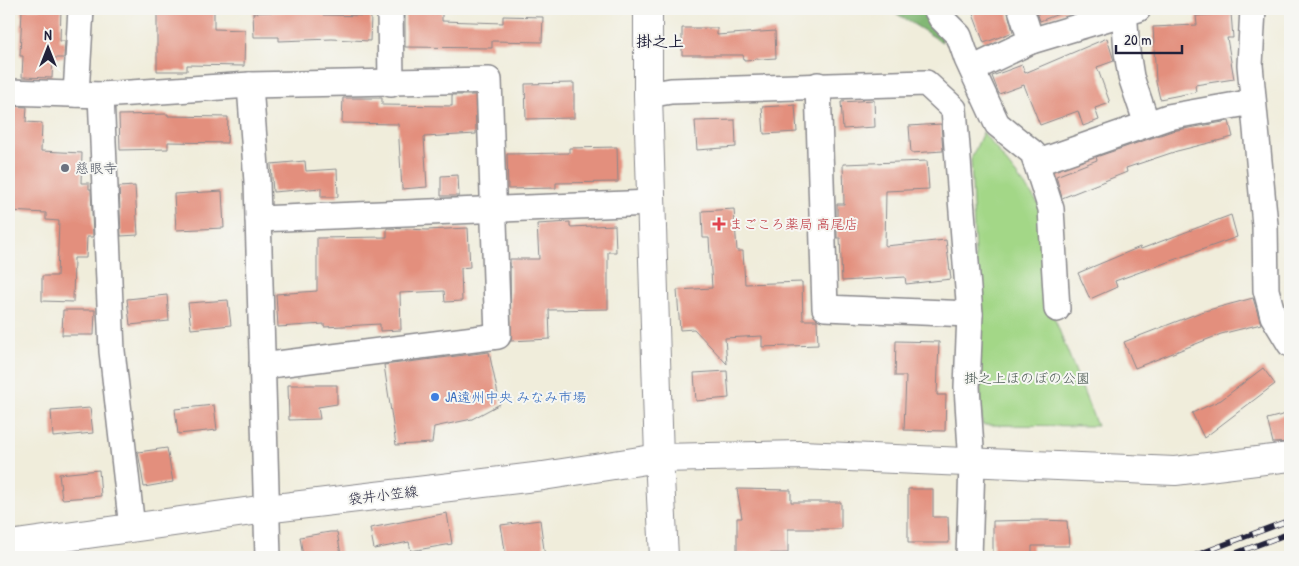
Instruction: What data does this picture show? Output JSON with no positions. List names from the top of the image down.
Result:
{
  "streets": {
    "street": ["袋井小笠線"]
  },
  "districts": ["掛之上"],
  "parks": ["掛之上ほのぼの公園"],
  "places": {
    "other": ["慈眼寺", "JA遠州中央 みなみ市場"],
    "health": ["まごころ薬局 高尾店"]
  },
  "scale_bar": "20 m",
  "north": "top"
}
